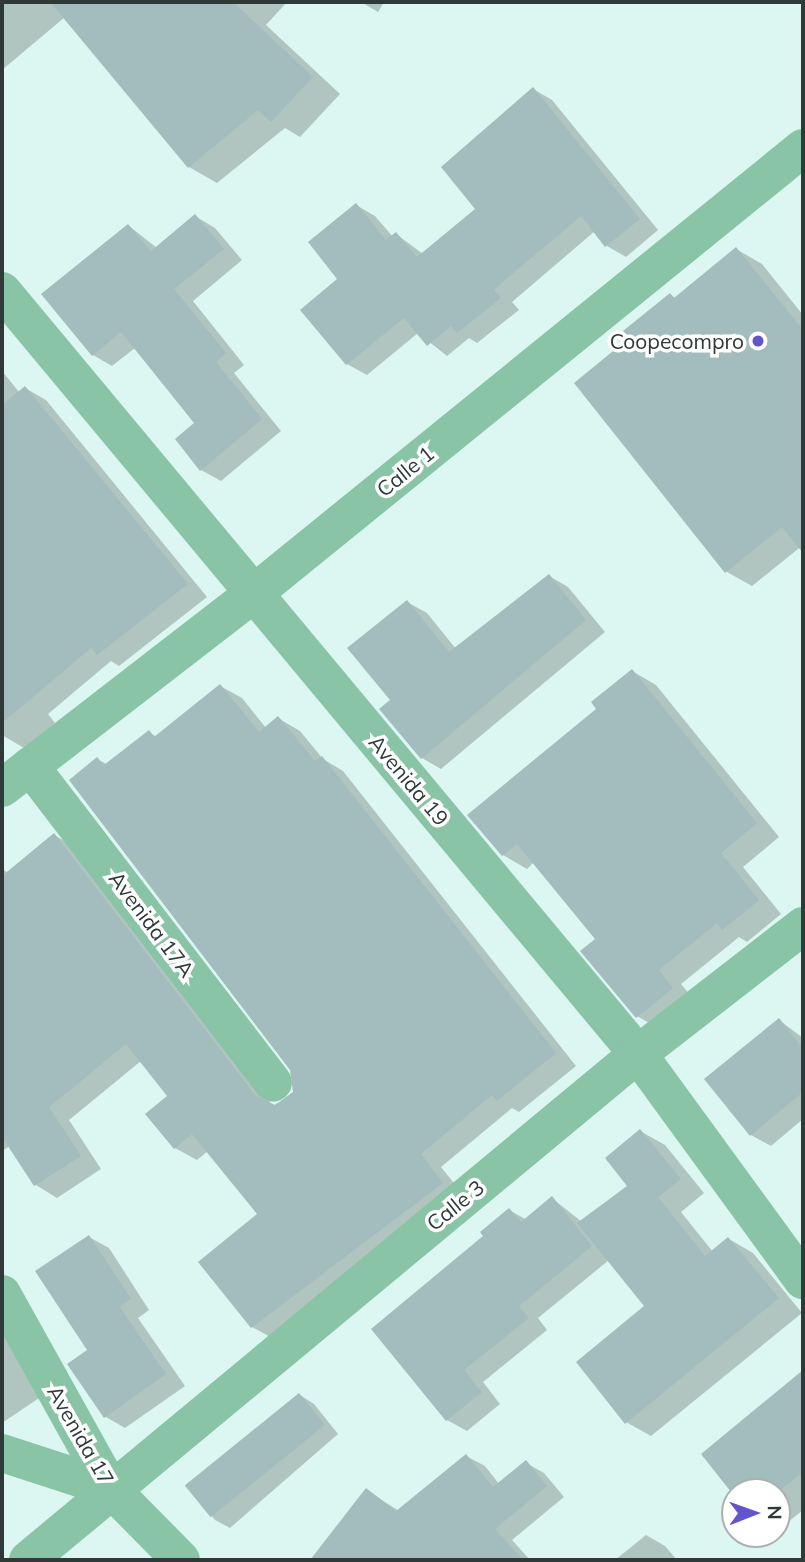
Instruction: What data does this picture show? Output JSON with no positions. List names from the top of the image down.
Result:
{
  "streets": {
    "street": [
      "Calle 1",
      "Avenida 19",
      "Avenida 17A",
      "Calle 3",
      "Avenida 17"
    ]
  },
  "crossings": [
    ["Calle 1", "Avenida 19"],
    ["Calle 1", "Avenida 17A"],
    ["Avenida 19", "Calle 3"],
    ["Calle 3", "Avenida 17"]
  ],
  "places": ["Coopecompro"],
  "north": "right"
}
